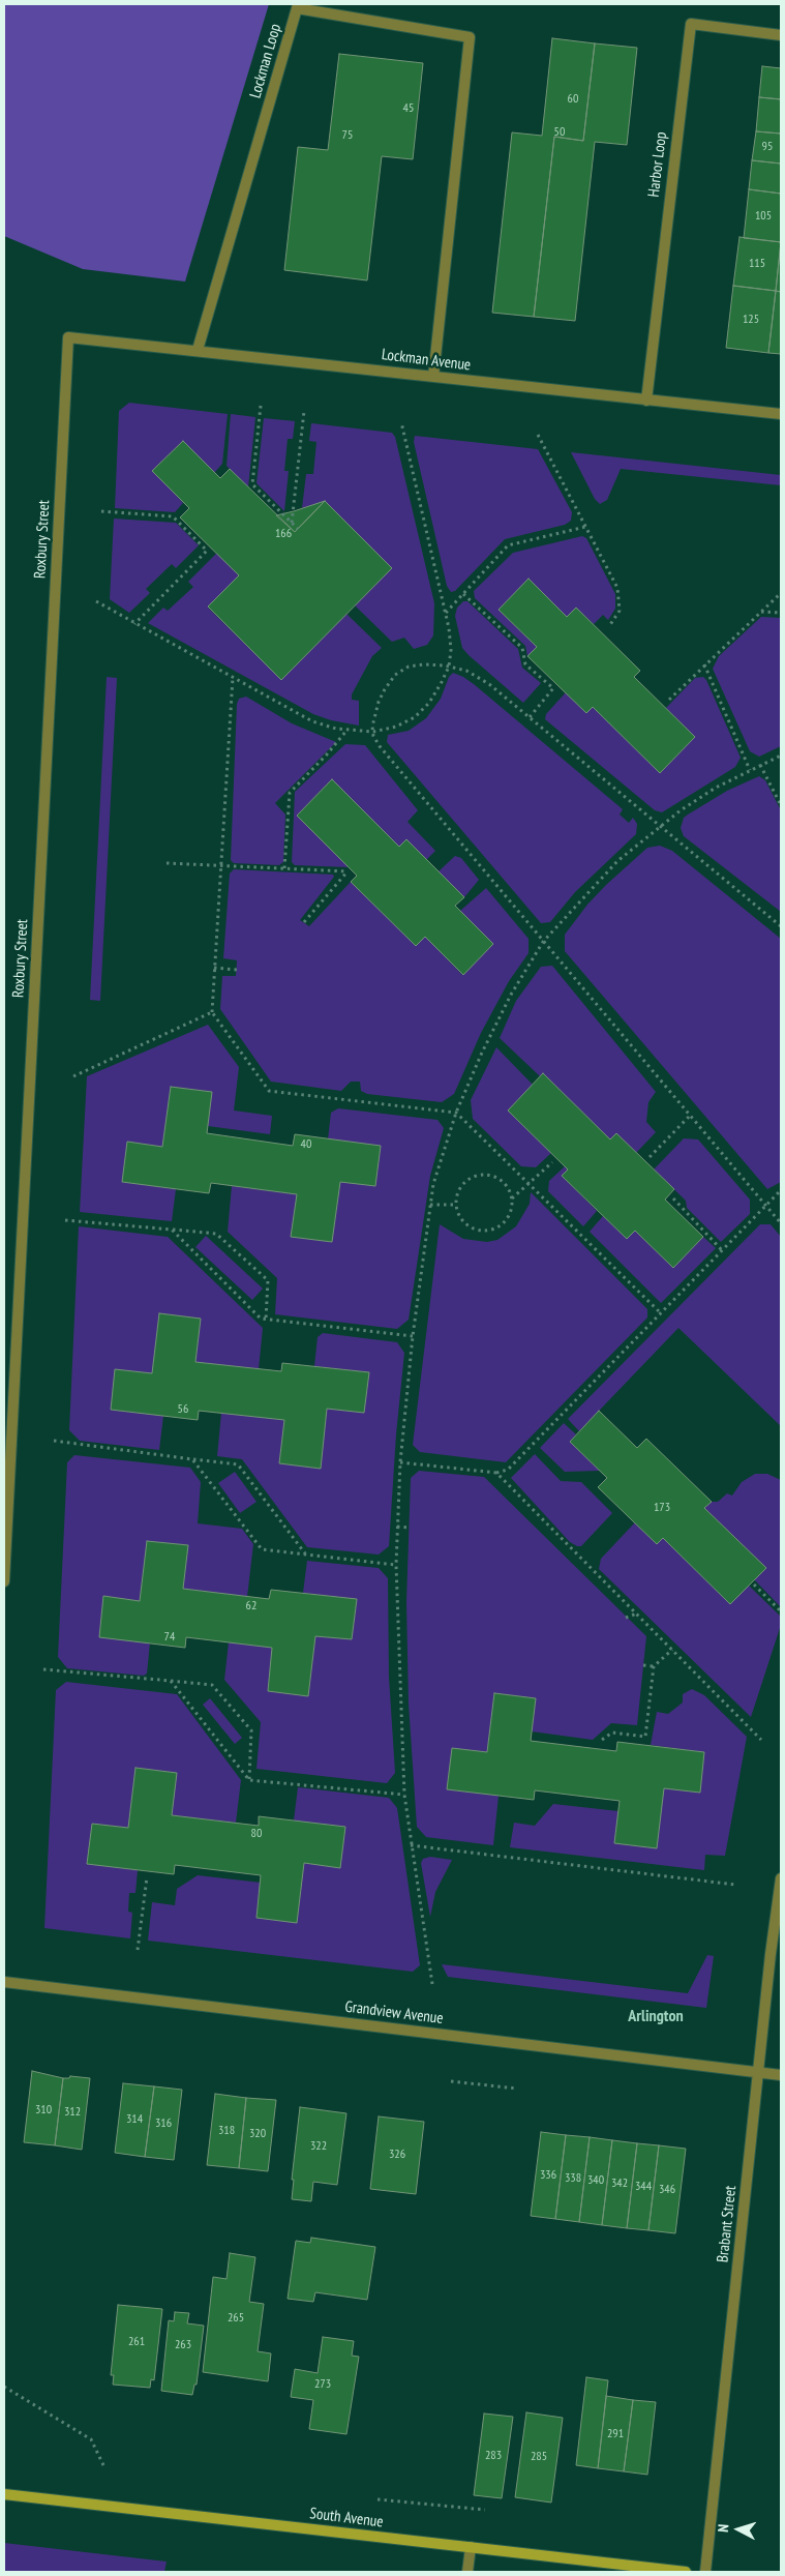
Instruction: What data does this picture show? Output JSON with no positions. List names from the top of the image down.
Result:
{
  "streets": {
    "street": [
      "Lockman Loop",
      "Harbor Loop",
      "Lockman Avenue",
      "Roxbury Street",
      "Grandview Avenue",
      "Brabant Street",
      "South Avenue"
    ]
  },
  "crossings": [
    ["Lockman Loop", "Lockman Avenue"],
    ["Harbor Loop", "Lockman Avenue"],
    ["Lockman Avenue", "Roxbury Street"],
    ["Grandview Avenue", "Brabant Street"]
  ],
  "districts": ["Arlington"],
  "house_numbers": [
    "60",
    "45",
    "50",
    "75",
    "95",
    "105",
    "115",
    "125",
    "166",
    "40",
    "56",
    "173",
    "62",
    "74",
    "80",
    "310",
    "312",
    "314",
    "316",
    "318",
    "320",
    "322",
    "326",
    "336",
    "338",
    "340",
    "342",
    "344",
    "346",
    "265",
    "261",
    "263",
    "273",
    "291",
    "283",
    "285"
  ],
  "north": "left"
}
